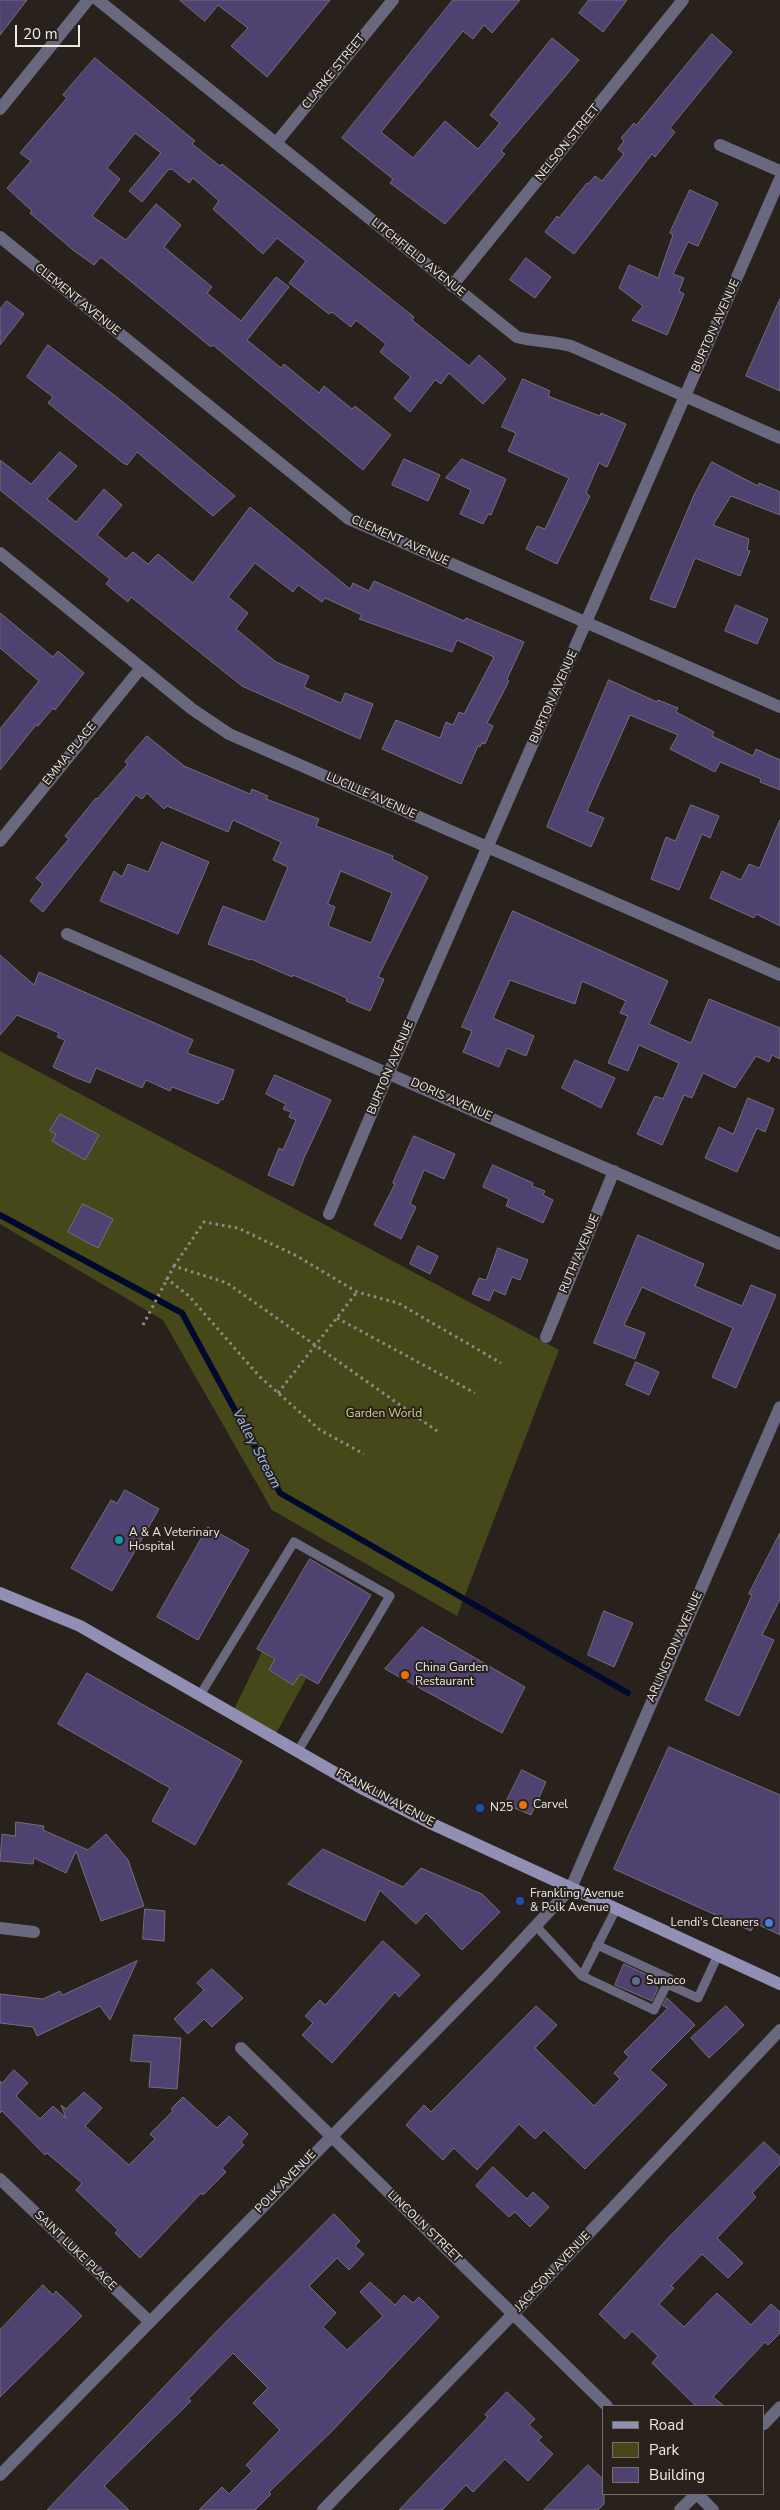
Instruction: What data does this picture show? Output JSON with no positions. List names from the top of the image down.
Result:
{
  "streets": {
    "main road": ["FRANKLIN AVENUE"],
    "street": [
      "CLARKE STREET",
      "NELSON STREET",
      "LITCHFIELD AVENUE",
      "CLEMENT AVENUE",
      "BURTON AVENUE",
      "EMMA PLACE",
      "LUCILLE AVENUE",
      "DORIS AVENUE",
      "RUTH AVENUE",
      "ARLINGTON AVENUE",
      "POLK AVENUE",
      "LINCOLN STREET",
      "SAINT LUKE PLACE",
      "JACKSON AVENUE"
    ]
  },
  "crossings": [
    ["CLARKE STREET", "LITCHFIELD AVENUE"],
    ["NELSON STREET", "LITCHFIELD AVENUE"],
    ["LITCHFIELD AVENUE", "BURTON AVENUE"],
    ["CLEMENT AVENUE", "BURTON AVENUE"],
    ["BURTON AVENUE", "LUCILLE AVENUE"],
    ["BURTON AVENUE", "DORIS AVENUE"],
    ["EMMA PLACE", "LUCILLE AVENUE"],
    ["DORIS AVENUE", "RUTH AVENUE"],
    ["ARLINGTON AVENUE", "FRANKLIN AVENUE"],
    ["ARLINGTON AVENUE", "POLK AVENUE"],
    ["FRANKLIN AVENUE", "POLK AVENUE"],
    ["POLK AVENUE", "LINCOLN STREET"],
    ["POLK AVENUE", "SAINT LUKE PLACE"],
    ["LINCOLN STREET", "JACKSON AVENUE"]
  ],
  "water": ["Valley Stream"],
  "parks": ["Garden World"],
  "places": [
    "A & A Veterinary Hospital",
    "China Garden Restaurant",
    "Carvel",
    "N25",
    "Frankling Avenue & Polk Avenue",
    "Lendi's Cleaners",
    "Sunoco"
  ],
  "legend": ["Road", "Park", "Building"],
  "scale_bar": "20 m"
}
